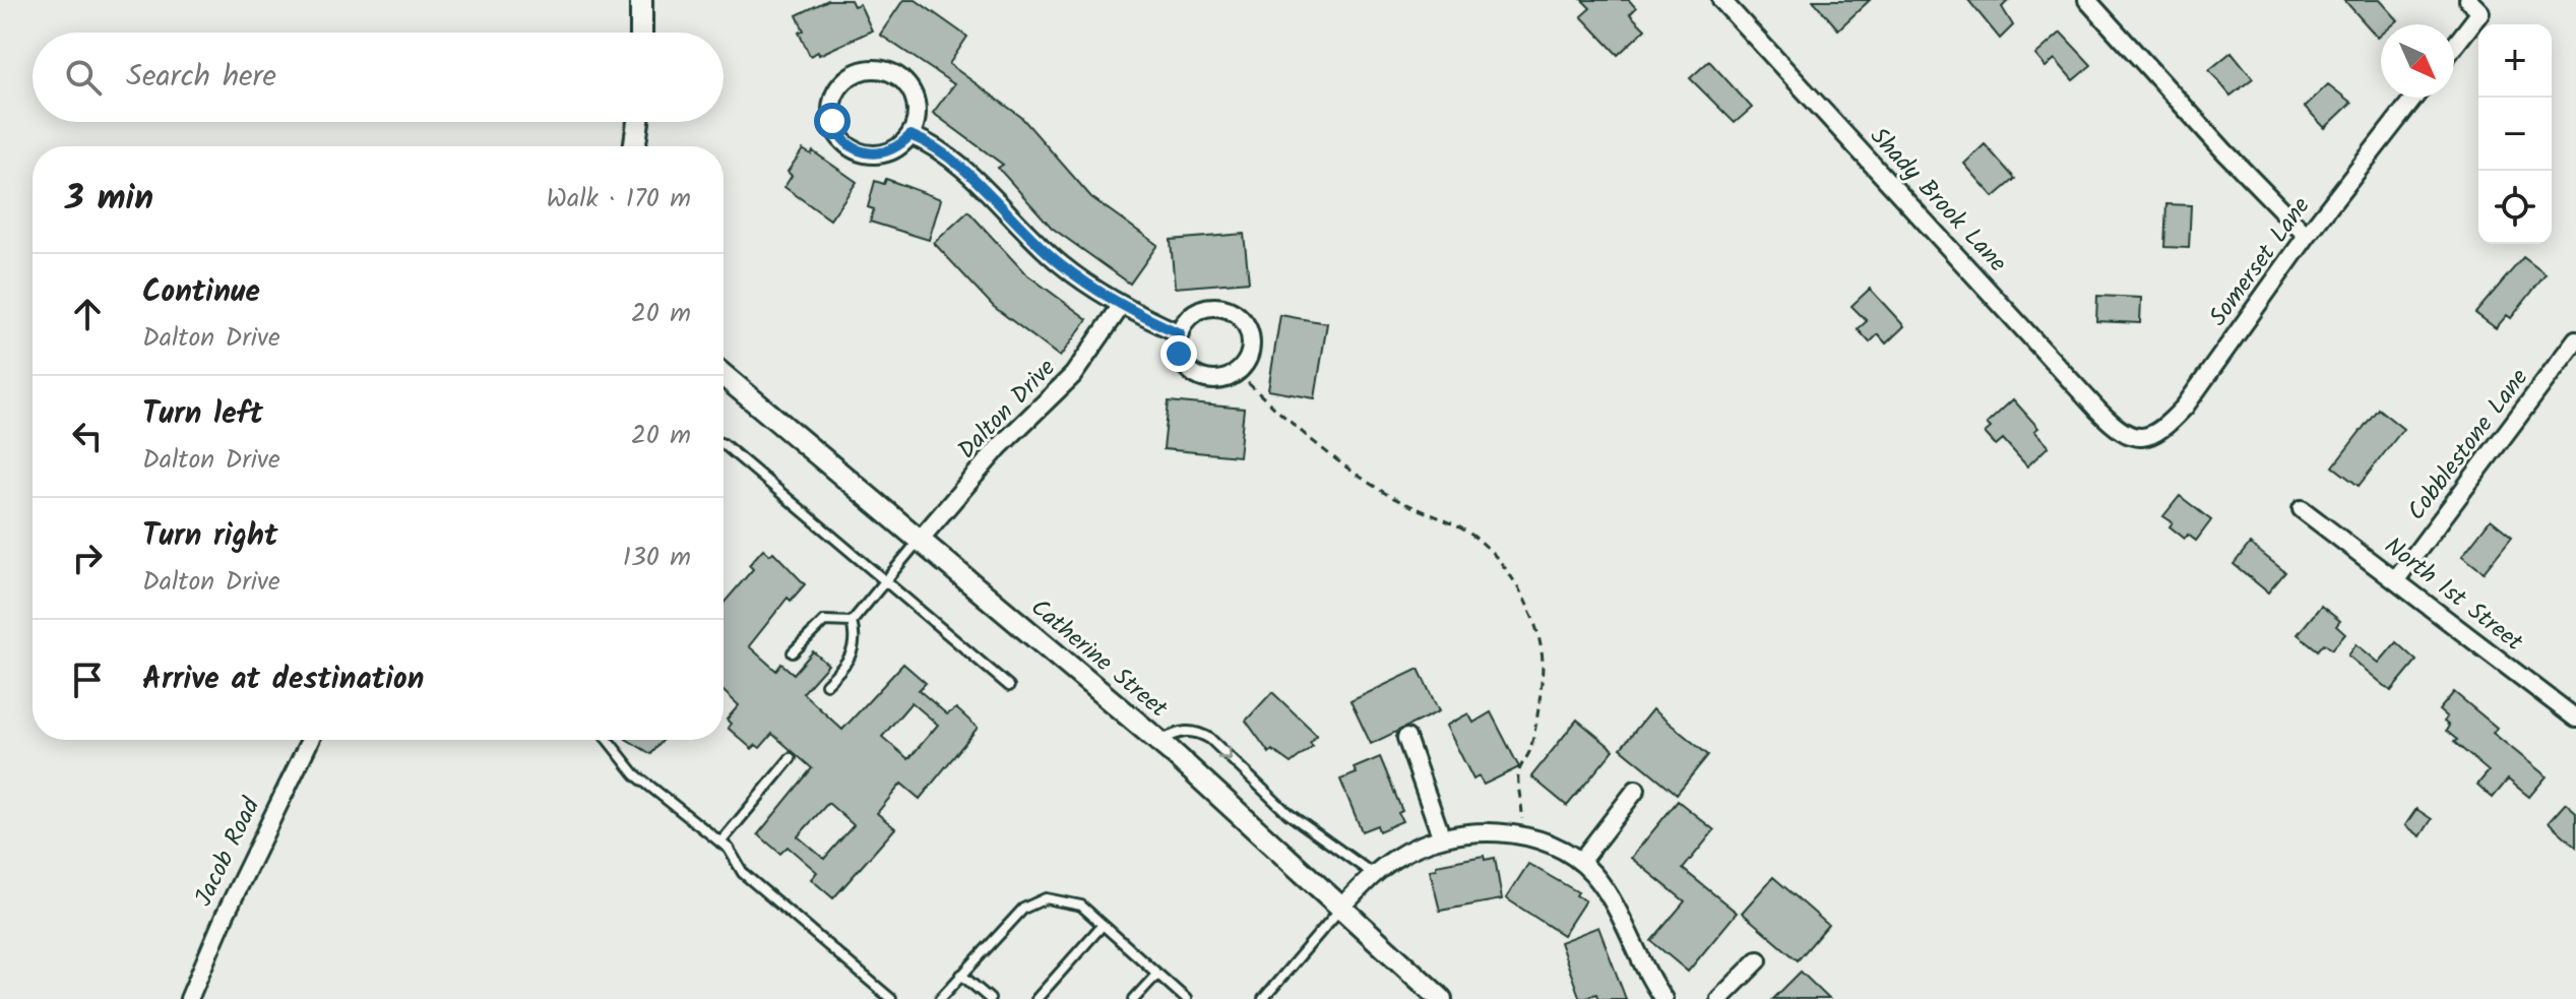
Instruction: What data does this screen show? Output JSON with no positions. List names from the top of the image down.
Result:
{
  "streets": {
    "street": [
      "Shady Brook Lane",
      "Somerset Lane",
      "Dalton Drive",
      "Cobblestone Lane",
      "North 1st Street",
      "Catherine Street",
      "Jacob Road"
    ]
  },
  "crossings": [
    ["Shady Brook Lane", "Somerset Lane"],
    ["Dalton Drive", "Catherine Street"],
    ["Cobblestone Lane", "North 1st Street"]
  ],
  "north": "bottom right",
  "page": {
    "map_buttons": ["+", "−"],
    "search": "Search here",
    "heading": ["3 min", "Walk · 170 m"],
    "list": [
      ["Continue", "Dalton Drive", "20 m"],
      ["Turn left", "Dalton Drive", "20 m"],
      ["Turn right", "Dalton Drive", "130 m"],
      "Arrive at destination"
    ]
  }
}
